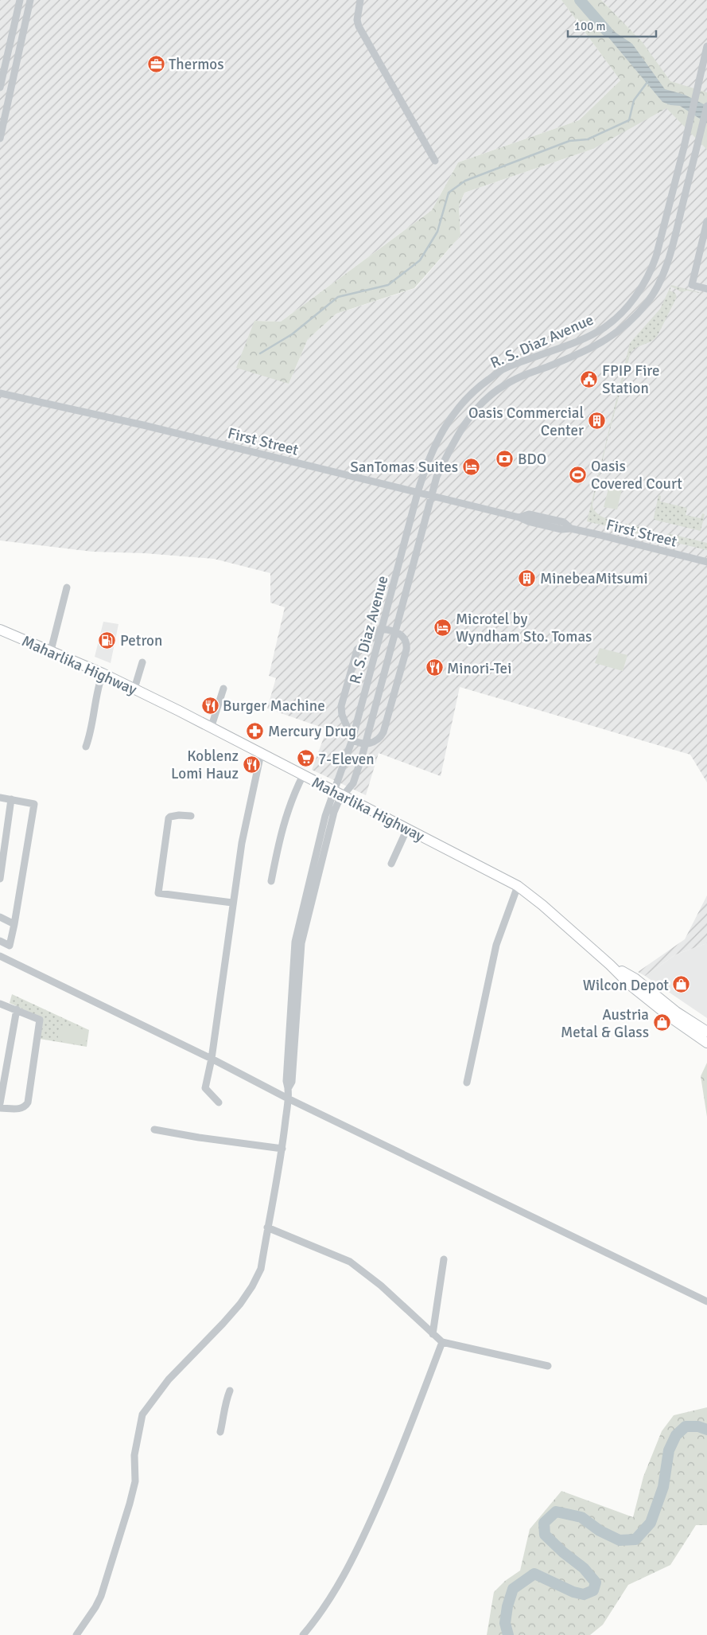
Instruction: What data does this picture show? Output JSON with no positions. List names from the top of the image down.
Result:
{
  "streets": {
    "highway": ["Maharlika Highway"],
    "street": ["R. S. Diaz Avenue", "First Street"]
  },
  "crossings": [
    ["R. S. Diaz Avenue", "First Street"],
    ["R. S. Diaz Avenue", "Maharlika Highway"]
  ],
  "places": {
    "office": ["Thermos"],
    "public building": ["FPIP Fire Station"],
    "building": ["Oasis Commercial Center", "MinebeaMitsumi"],
    "bank": ["BDO"],
    "hotel": ["SanTomas Suites", "Microtel by Wyndham Sto. Tomas"],
    "sports": ["Oasis Covered Court"],
    "fuel station": ["Petron"],
    "restaurant": ["Minori-Tei", "Burger Machine", "Koblenz Lomi Hauz"],
    "pharmacy": ["Mercury Drug"],
    "supermarket": ["7-Eleven"],
    "shop": ["Wilcon Depot", "Austria Metal & Glass"]
  },
  "scale_bar": "100 m"
}
